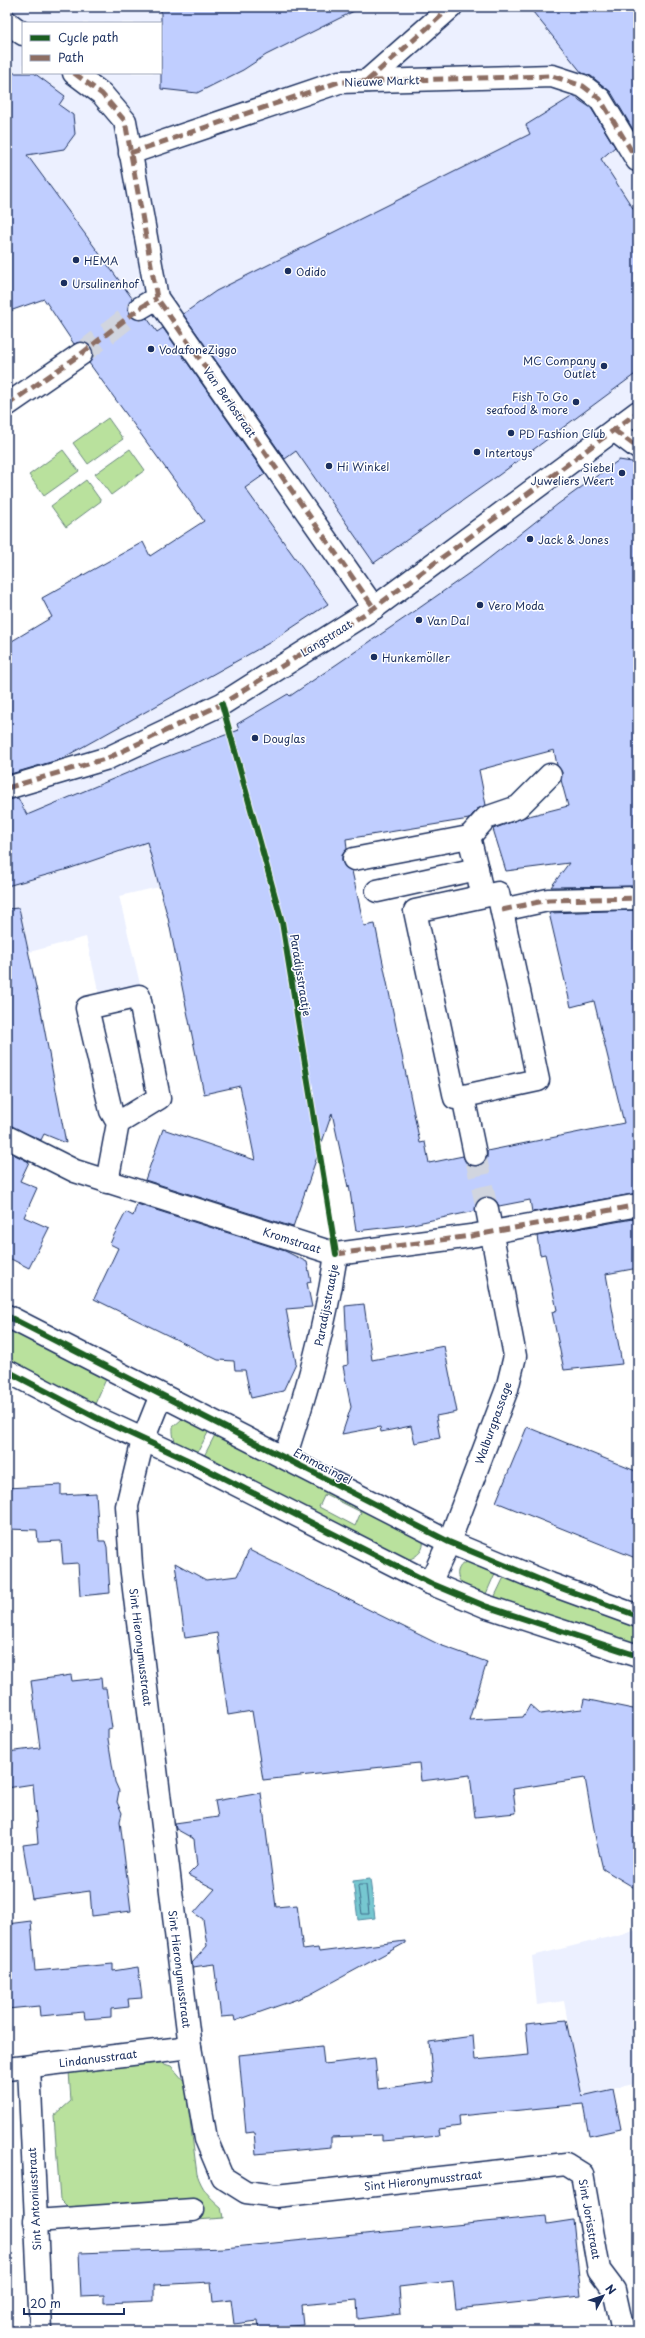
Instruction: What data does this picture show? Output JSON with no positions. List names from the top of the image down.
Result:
{
  "streets": {
    "street": [
      "Nieuwe Markt",
      "Van Berlostraat",
      "Langstraat",
      "Paradijsstraatje",
      "Kromstraat",
      "Walburgpassage",
      "Emmasingel",
      "Sint Hieronymusstraat",
      "Lindanusstraat",
      "Sint Antoniusstraat",
      "Sint Jorisstraat"
    ]
  },
  "crossings": [
    ["Nieuwe Markt", "Van Berlostraat"],
    ["Van Berlostraat", "Langstraat"],
    ["Paradijsstraatje", "Kromstraat"],
    ["Paradijsstraatje", "Emmasingel"],
    ["Kromstraat", "Walburgpassage"],
    ["Walburgpassage", "Emmasingel"],
    ["Emmasingel", "Sint Hieronymusstraat"],
    ["Sint Hieronymusstraat", "Lindanusstraat"],
    ["Sint Hieronymusstraat", "Sint Jorisstraat"],
    ["Lindanusstraat", "Sint Antoniusstraat"]
  ],
  "places": [
    "HEMA",
    "Odido",
    "Ursulinenhof",
    "VodafoneZiggo",
    "MC Company Outlet",
    "Fish To Go seafood & more",
    "PD Fashion Club",
    "Intertoys",
    "Hi Winkel",
    "Siebel Juweliers Weert",
    "Jack & Jones",
    "Vero Moda",
    "Van Dal",
    "Hunkemöller",
    "Douglas"
  ],
  "legend": ["Cycle path", "Path"],
  "scale_bar": "20 m",
  "north": "top right"
}
